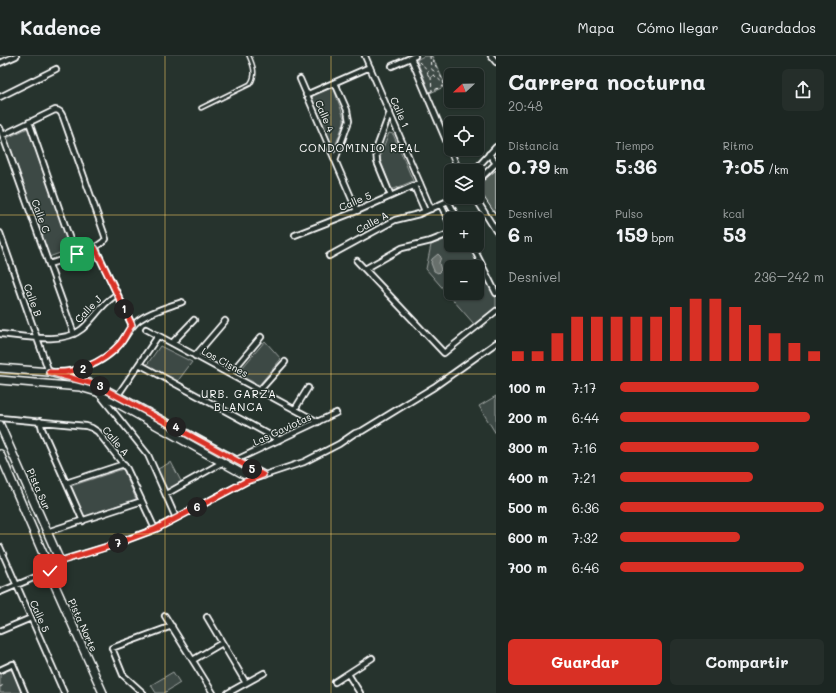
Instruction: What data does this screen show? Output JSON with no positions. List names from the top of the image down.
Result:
{
  "streets": {
    "street": [
      "Calle 1",
      "Calle 4",
      "Calle 5",
      "Calle C",
      "Calle A",
      "Calle B",
      "Calle J",
      "Los Cisnes",
      "Las Gaviotas",
      "Pista Sur",
      "Pista Norte"
    ]
  },
  "crossings": [
    ["Calle 1", "Calle 5"],
    ["Calle 1", "Calle A"],
    ["Calle 4", "Calle 5"],
    ["Calle C", "Calle J"],
    ["Calle B", "Calle J"],
    ["Los Cisnes", "Las Gaviotas"]
  ],
  "districts": ["CONDOMINIO REAL", "URB. GARZA BLANCA"],
  "north": "left",
  "page": {
    "header": "Kadence",
    "nav": ["Mapa", "Cómo llegar", "Guardados"],
    "heading": ["Carrera nocturna", "20:48"],
    "map_buttons": ["+", "−"],
    "stats": [
      ["Distancia", "0.79 km"],
      ["Tiempo", "5:36"],
      ["Ritmo", "7:05 /km"],
      ["Desnivel", "6 m"],
      ["Pulso", "159 bpm"],
      ["kcal", "53"]
    ],
    "chart": ["Desnivel", "236–242 m"],
    "pins": [
      "1",
      "2",
      "3",
      "4",
      "5",
      "6",
      "7"
    ],
    "list": [
      {
        "name": "100 m",
        "note": "7:17"
      },
      {
        "name": "200 m",
        "note": "6:44"
      },
      {
        "name": "300 m",
        "note": "7:16"
      },
      {
        "name": "400 m",
        "note": "7:21"
      },
      {
        "name": "500 m",
        "note": "6:36"
      },
      {
        "name": "600 m",
        "note": "7:32"
      },
      {
        "name": "700 m",
        "note": "6:46"
      }
    ],
    "buttons": ["Guardar", "Compartir"]
  }
}
